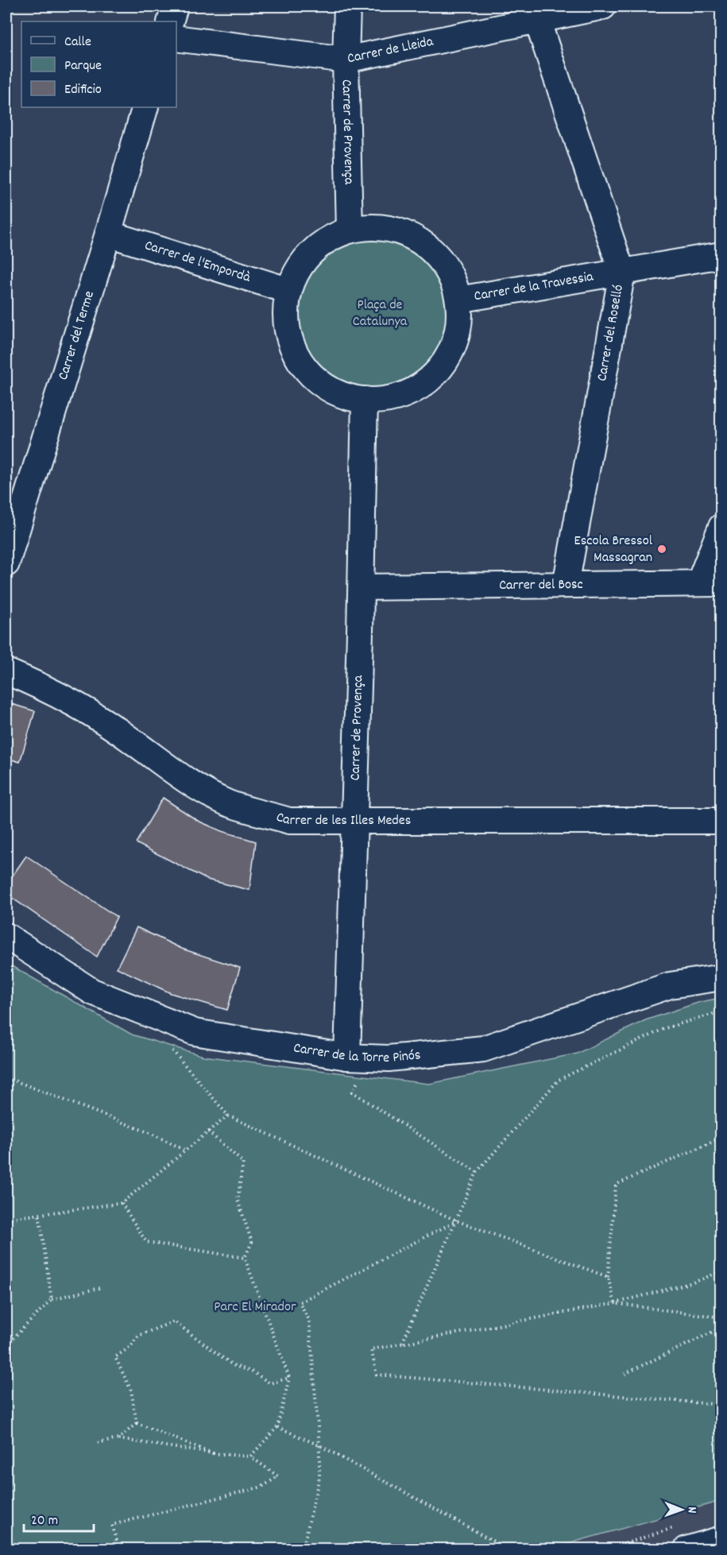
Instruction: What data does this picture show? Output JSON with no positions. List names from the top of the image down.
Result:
{
  "streets": {
    "street": [
      "Carrer de Lleida",
      "Carrer de Provença",
      "Carrer de l'Empordà",
      "Carrer de la Travessia",
      "Carrer del Roselló",
      "Carrer del Terme",
      "Carrer del Bosc",
      "Carrer de les Illes Medes",
      "Carrer de la Torre Pinós"
    ]
  },
  "crossings": [
    ["Carrer de Lleida", "Carrer de Provença"],
    ["Carrer de Lleida", "Carrer del Roselló"],
    ["Carrer de Provença", "Carrer del Bosc"],
    ["Carrer de Provença", "Carrer de les Illes Medes"],
    ["Carrer de Provença", "Carrer de la Torre Pinós"],
    ["Carrer de l'Empordà", "Carrer del Terme"],
    ["Carrer de la Travessia", "Carrer del Roselló"],
    ["Carrer del Roselló", "Carrer del Bosc"]
  ],
  "parks": ["Plaça de Catalunya", "Parc El Mirador"],
  "places": ["Escola Bressol Massagran"],
  "legend": ["Calle", "Parque", "Edificio"],
  "scale_bar": "20 m",
  "north": "right"
}
